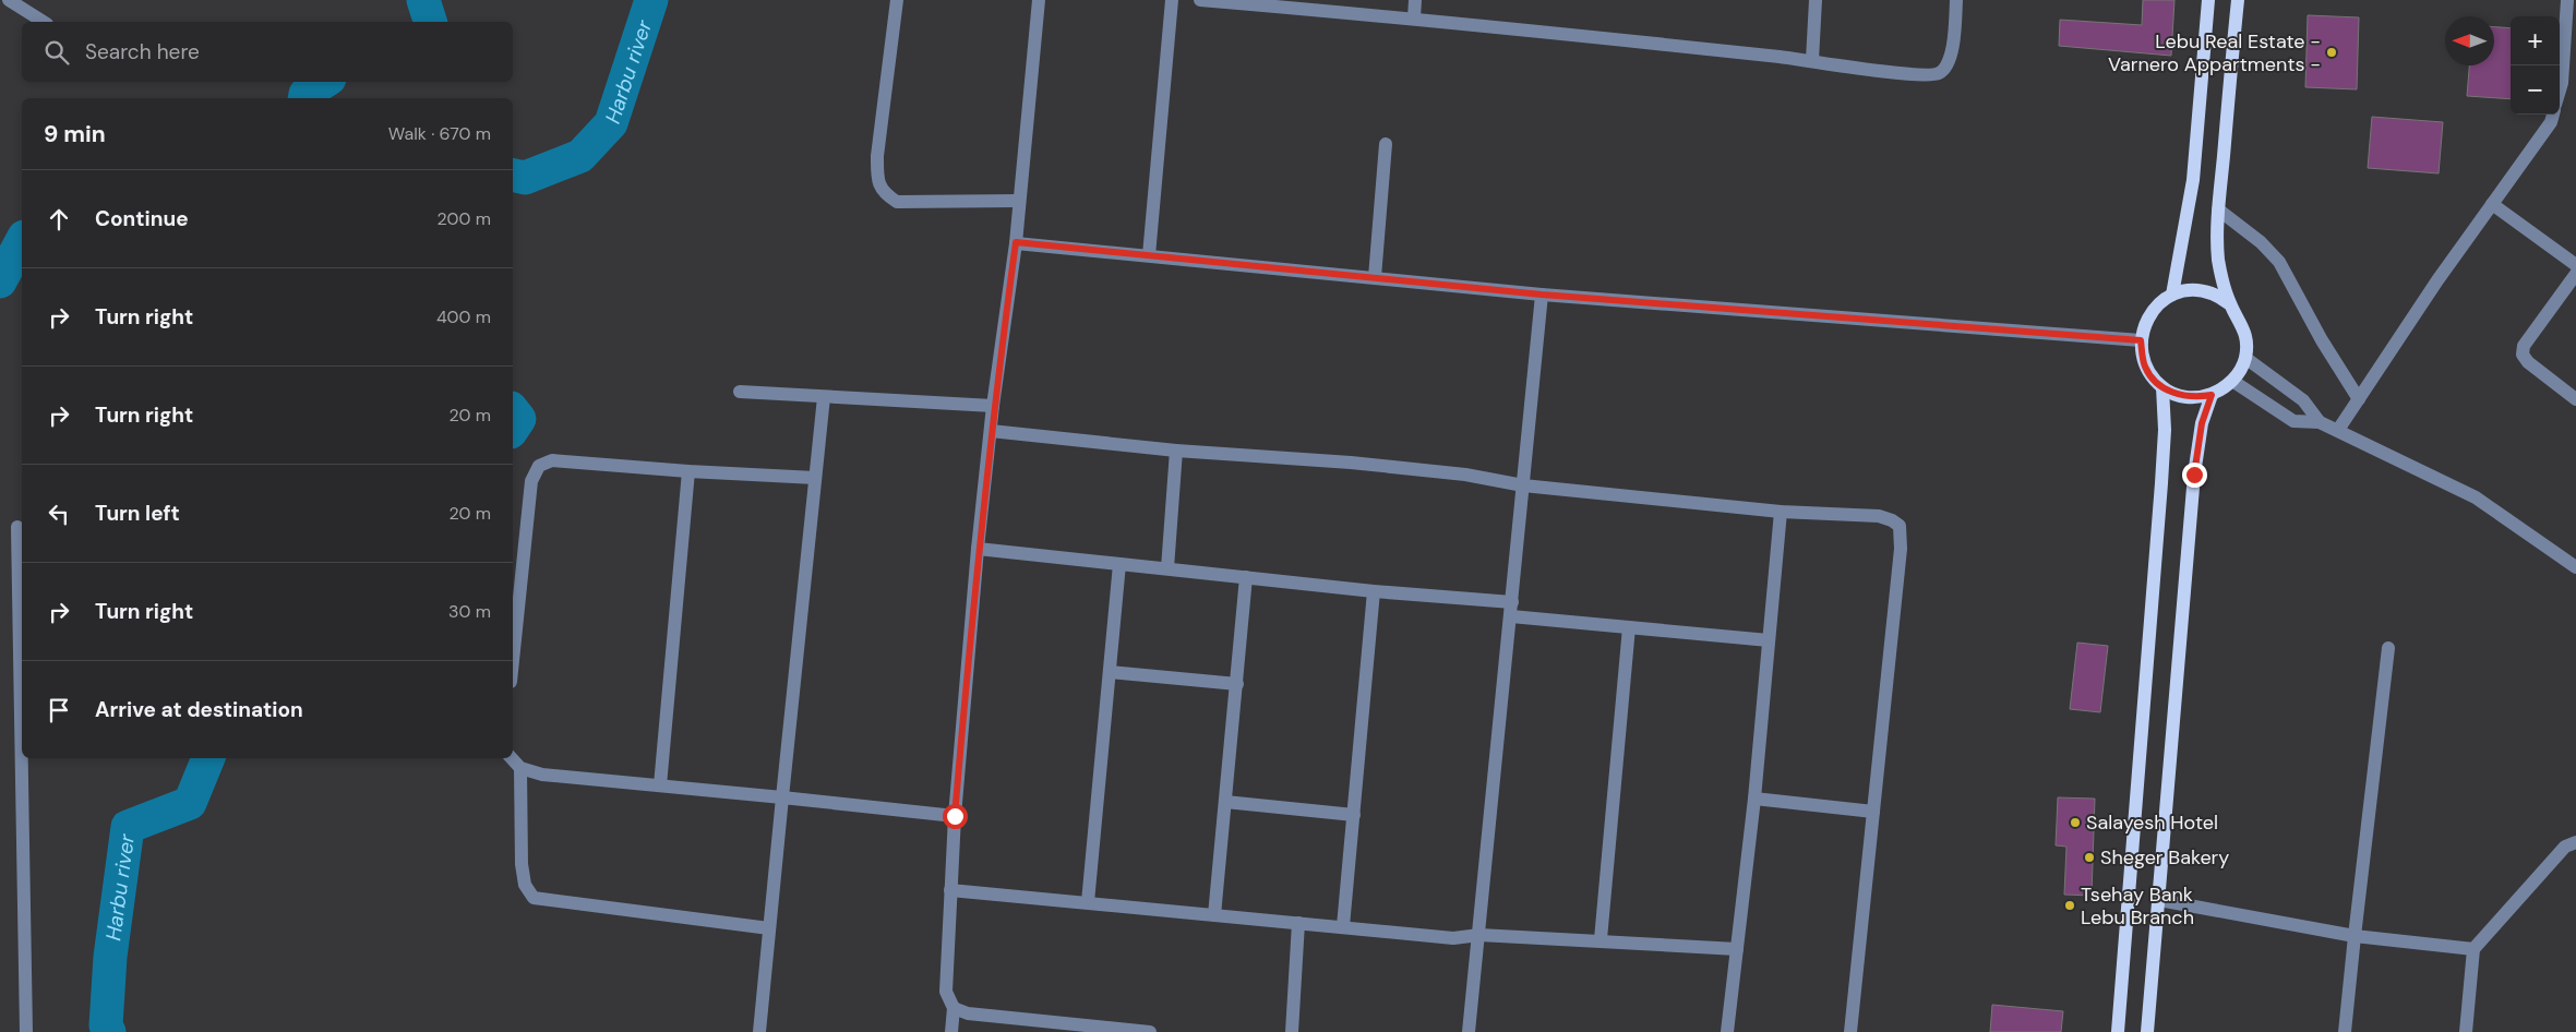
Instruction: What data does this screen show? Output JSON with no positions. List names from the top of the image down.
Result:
{
  "water": ["Harbu river"],
  "places": [
    "Lebu Real Estate - Varnero Appartments -",
    "Salayesh Hotel",
    "Sheger Bakery",
    "Tsehay Bank Lebu Branch"
  ],
  "north": "left",
  "page": {
    "map_buttons": ["+", "−"],
    "search": "Search here",
    "heading": ["9 min", "Walk · 670 m"],
    "list": [
      ["Continue", "200 m"],
      ["Turn right", "400 m"],
      ["Turn right", "20 m"],
      ["Turn left", "20 m"],
      ["Turn right", "30 m"],
      "Arrive at destination"
    ]
  }
}
